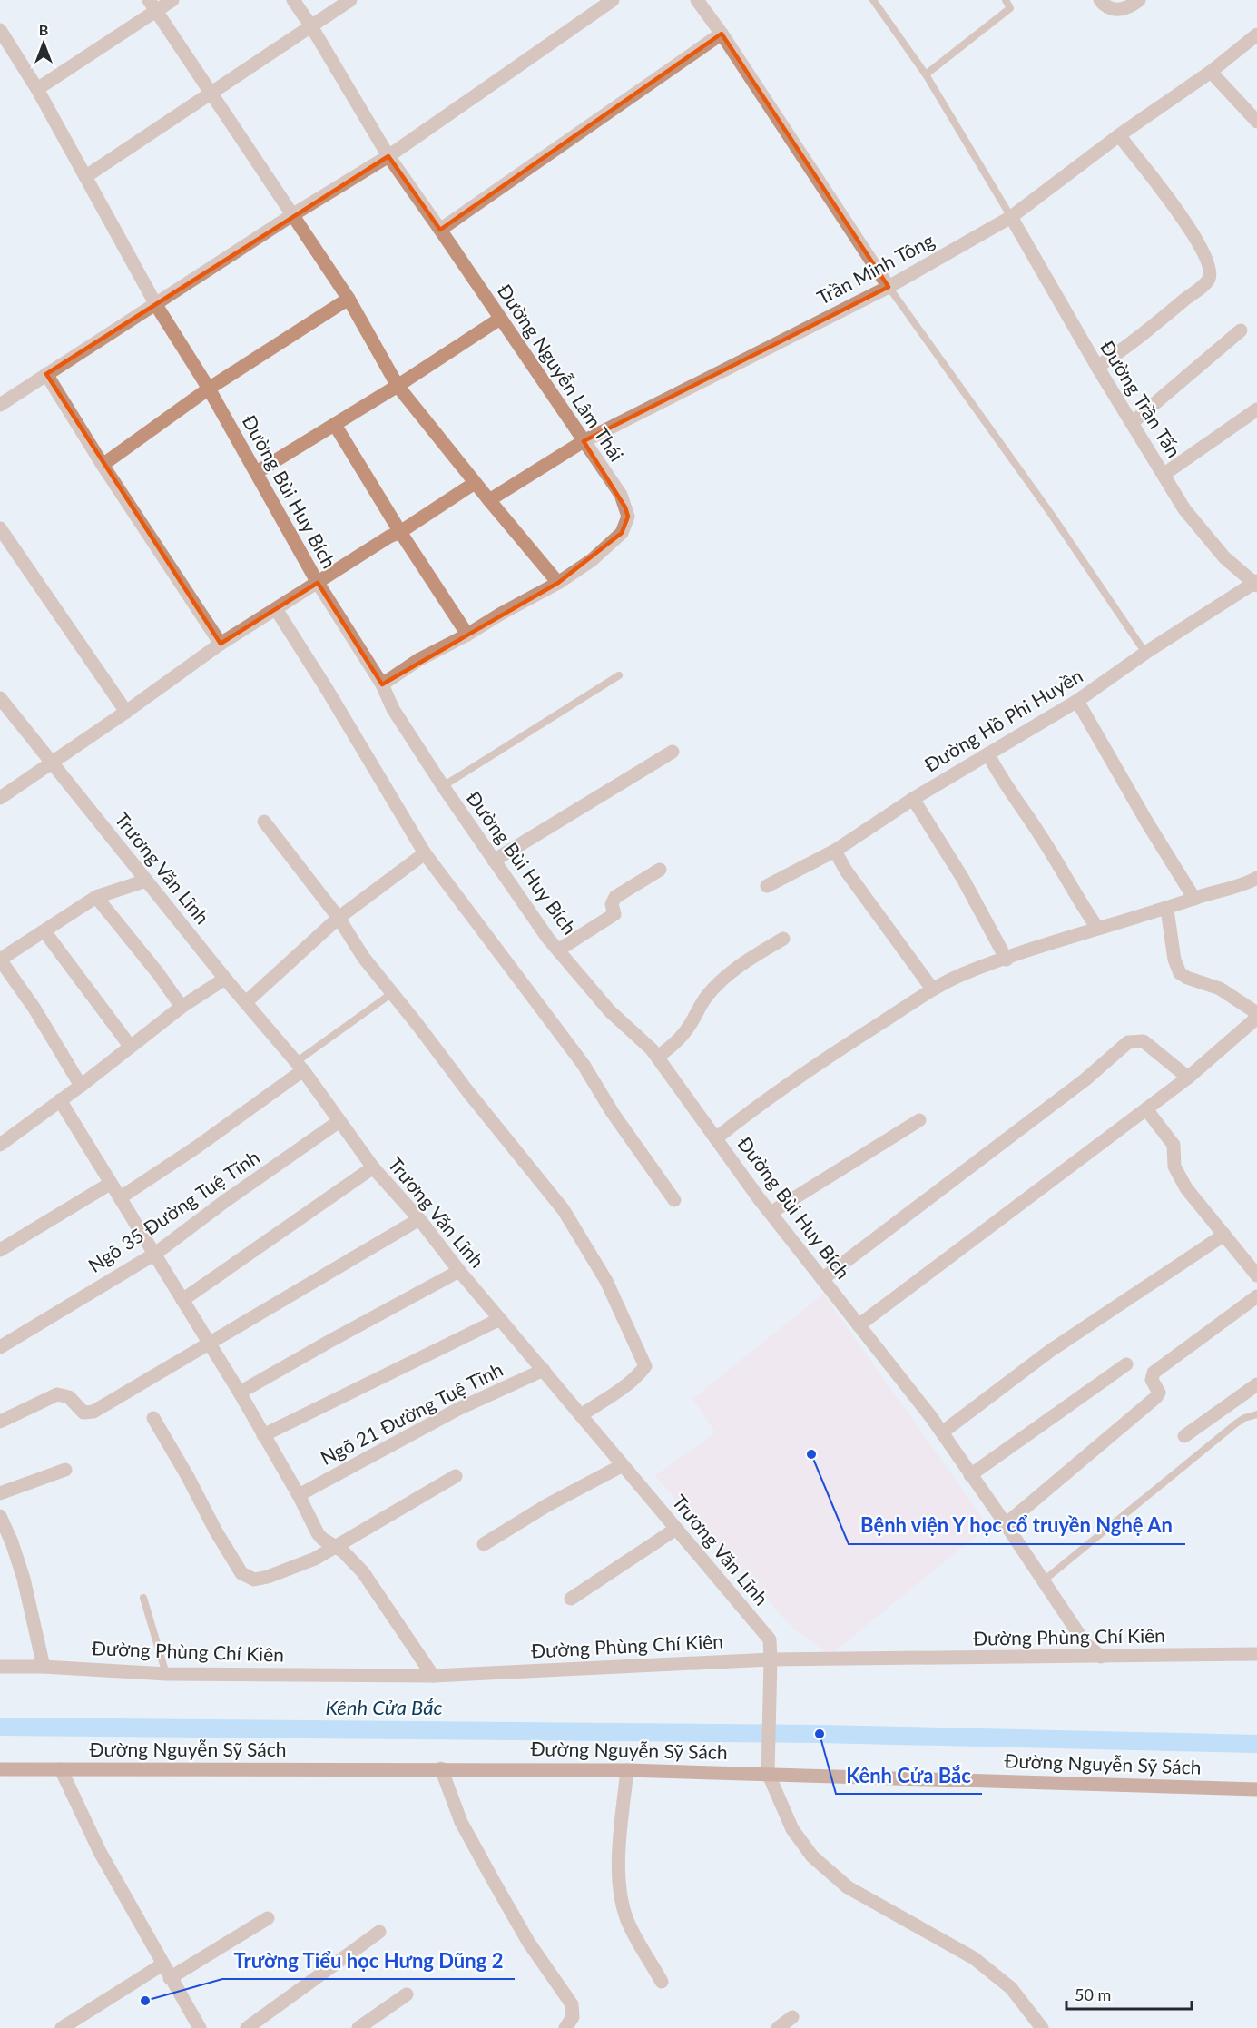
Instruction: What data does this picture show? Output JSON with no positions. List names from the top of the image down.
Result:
{
  "streets": {
    "main road": ["Đường Nguyễn Sỹ Sách"],
    "street": [
      "Trần Minh Tông",
      "Đường Nguyễn Lâm Thái",
      "Đường Trần Tấn",
      "Đường Bùi Huy Bích",
      "Đường Hồ Phi Huyền",
      "Trương Văn Lĩnh",
      "Ngõ 35 Đường Tuệ Tĩnh",
      "Ngõ 21 Đường Tuệ Tĩnh",
      "Đường Phùng Chí Kiên"
    ]
  },
  "crossings": [
    ["Trần Minh Tông", "Đường Nguyễn Lâm Thái"],
    ["Trần Minh Tông", "Đường Trần Tấn"],
    ["Đường Nguyễn Lâm Thái", "Đường Bùi Huy Bích"],
    ["Đường Trần Tấn", "Đường Hồ Phi Huyền"],
    ["Đường Bùi Huy Bích", "Đường Phùng Chí Kiên"],
    ["Trương Văn Lĩnh", "Ngõ 35 Đường Tuệ Tĩnh"],
    ["Trương Văn Lĩnh", "Ngõ 21 Đường Tuệ Tĩnh"],
    ["Trương Văn Lĩnh", "Đường Phùng Chí Kiên"],
    ["Trương Văn Lĩnh", "Đường Nguyễn Sỹ Sách"]
  ],
  "water": ["Kênh Cửa Bắc"],
  "places": ["Bệnh viện Y học cổ truyền Nghệ An", "Kênh Cửa Bắc", "Trường Tiểu học Hưng Dũng 2"],
  "scale_bar": "50 m",
  "north": "top"
}
